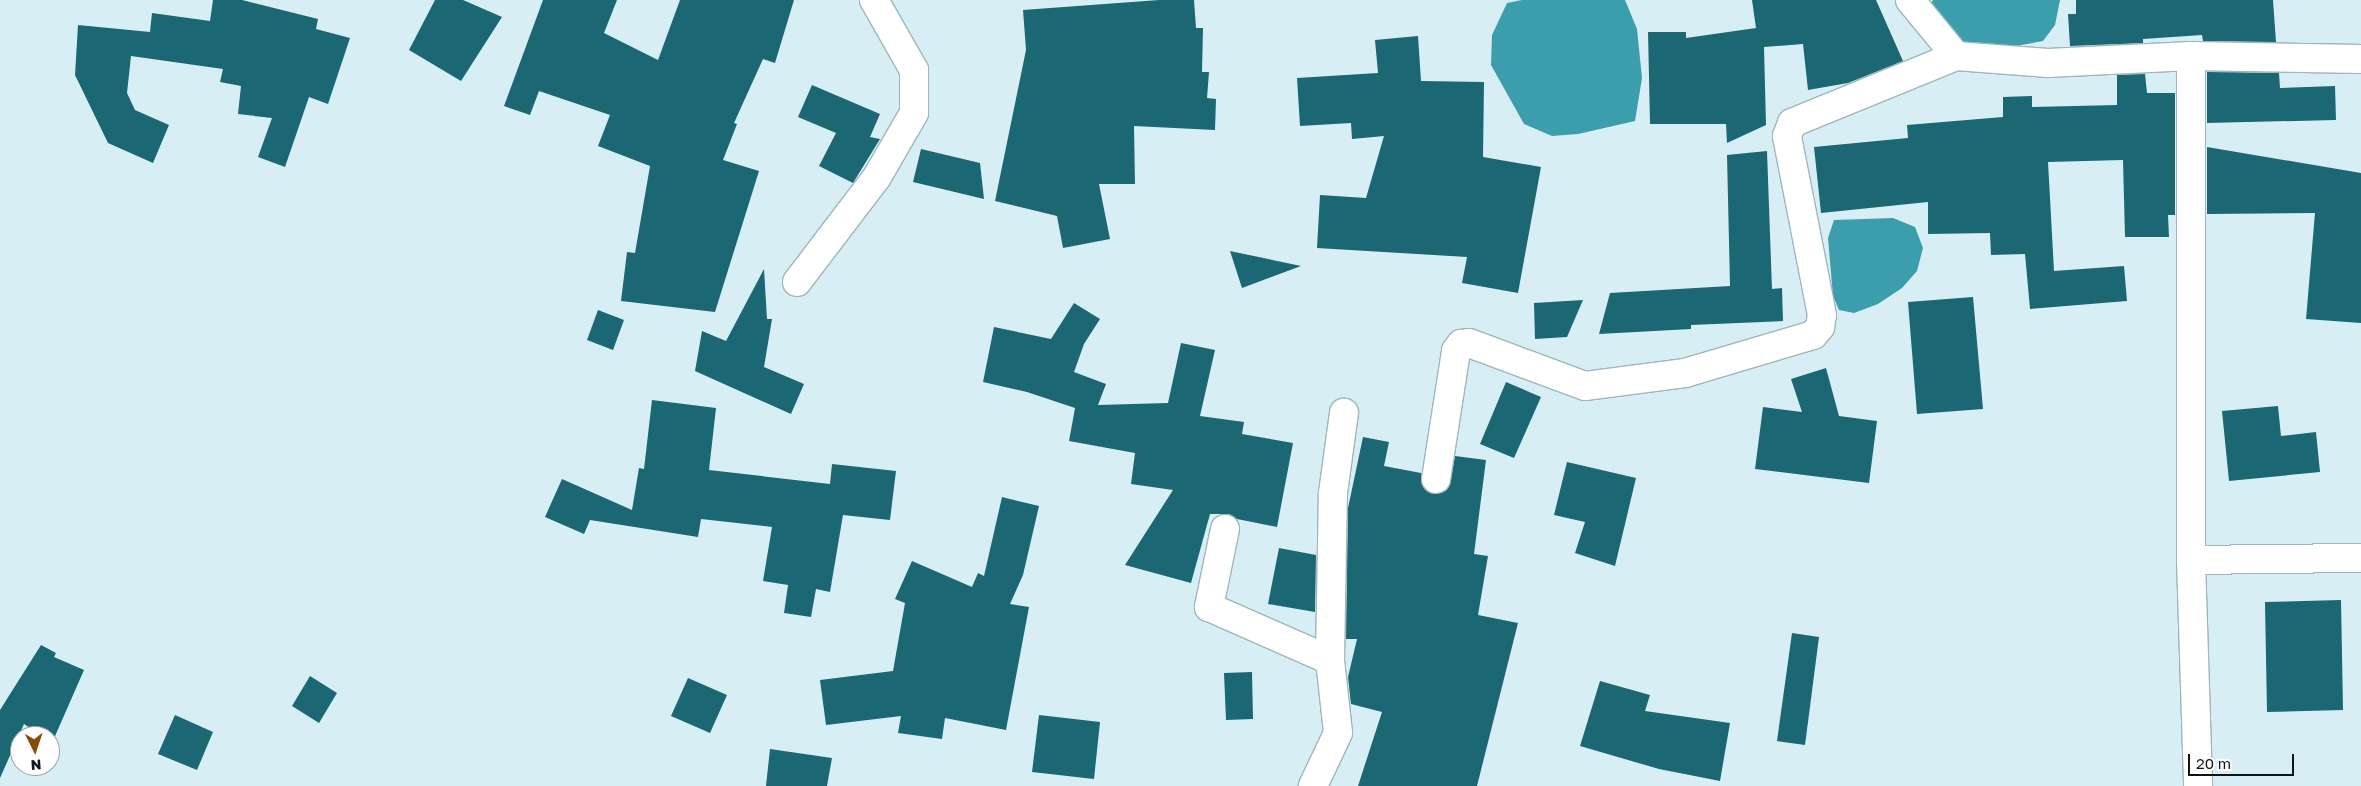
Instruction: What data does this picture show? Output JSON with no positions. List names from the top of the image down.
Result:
{
  "scale_bar": "20 m",
  "north": "bottom"
}
